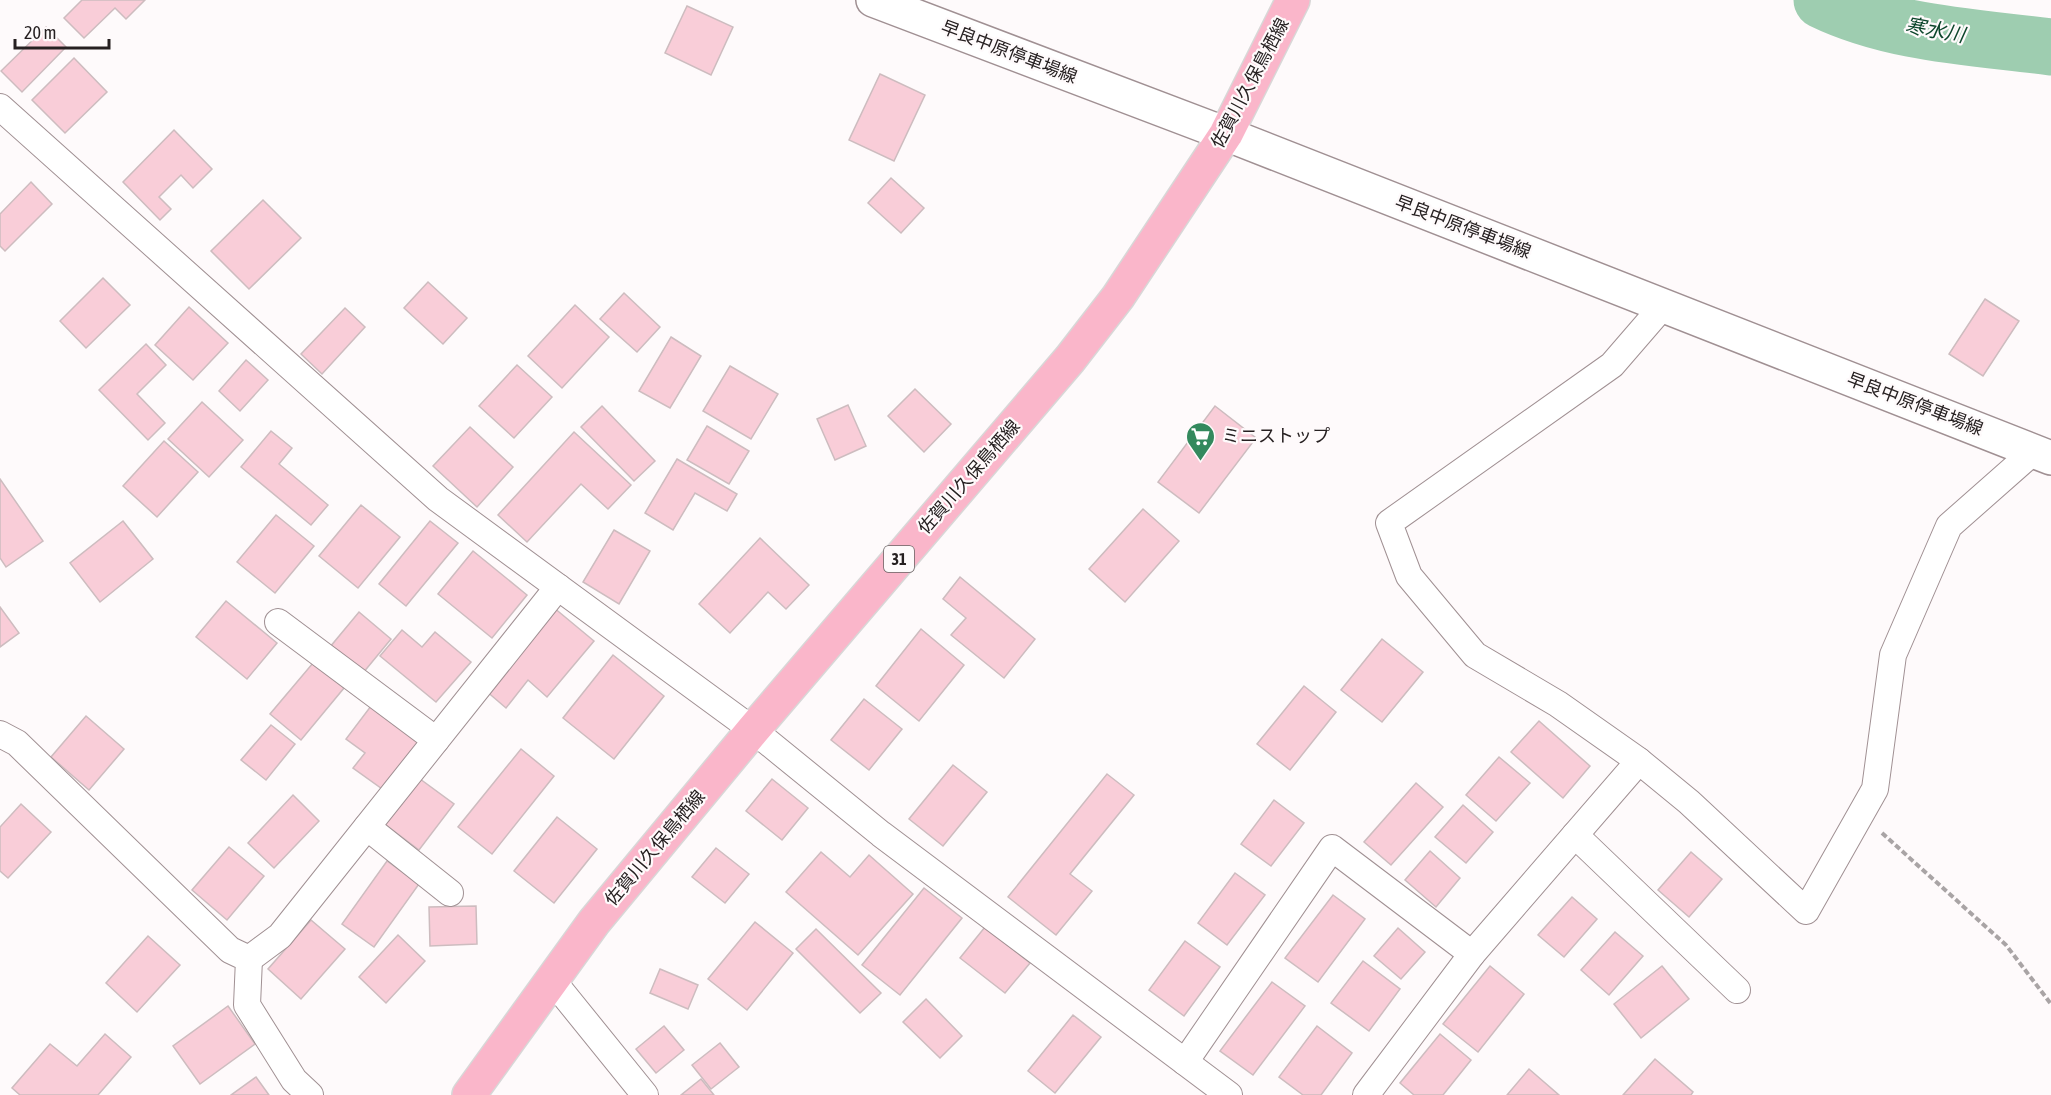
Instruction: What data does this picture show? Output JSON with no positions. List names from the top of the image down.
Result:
{
  "streets": {
    "main road": ["早良中原停車場線", "佐賀川久保鳥栖線", "31"]
  },
  "crossings": [
    ["早良中原停車場線", "佐賀川久保鳥栖線"]
  ],
  "water": ["寒水川"],
  "places": {
    "supermarket": ["ミニストップ"]
  },
  "scale_bar": "20 m"
}
